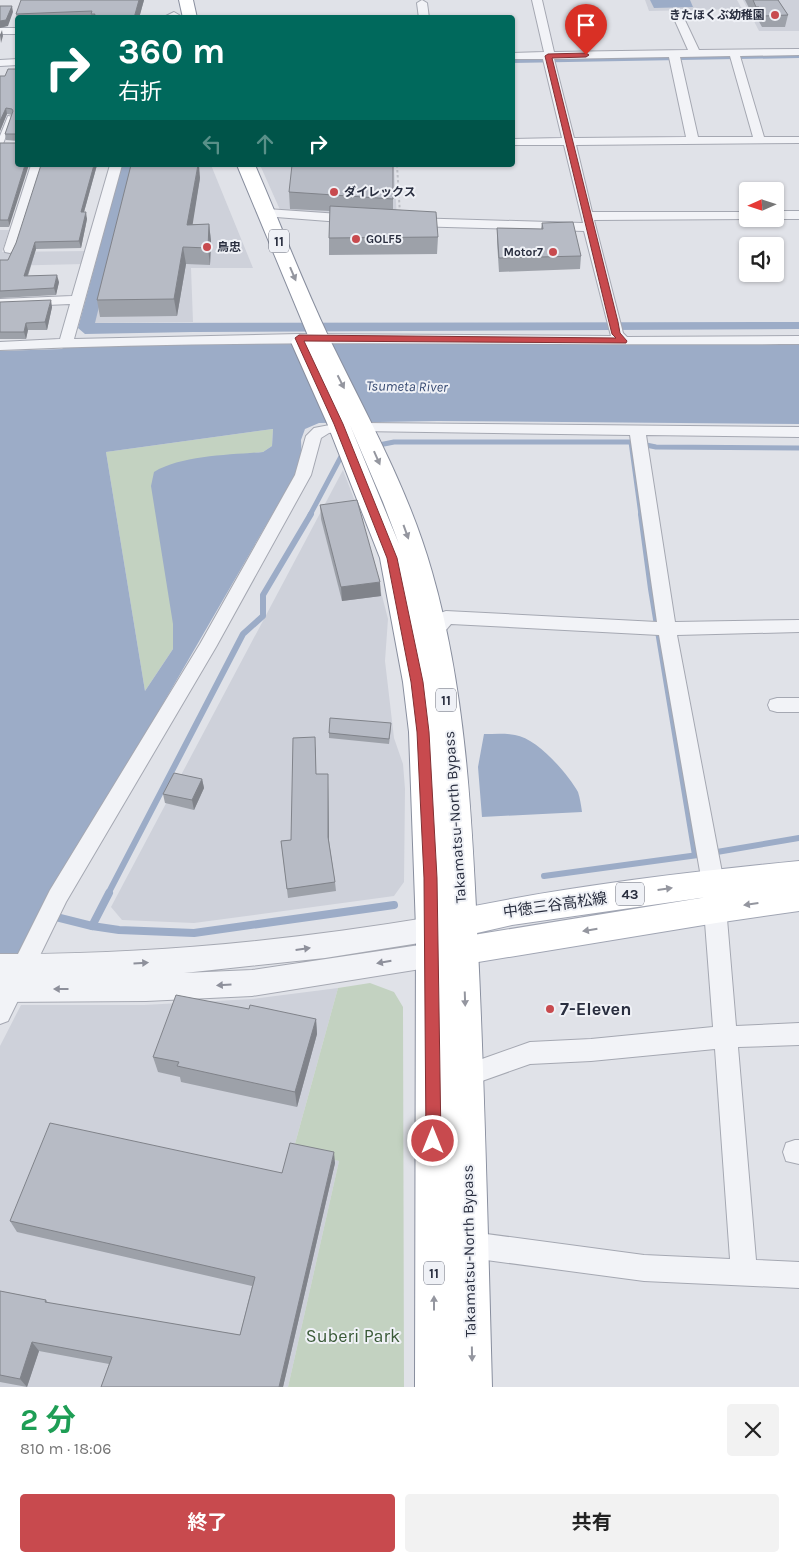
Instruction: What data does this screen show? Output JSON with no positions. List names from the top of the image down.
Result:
{
  "streets": {
    "main road": [
      "11",
      "Takamatsu-North Bypass",
      "43",
      "中徳三谷高松線"
    ]
  },
  "crossings": [
    ["Takamatsu-North Bypass", "中徳三谷高松線"]
  ],
  "water": ["Tsumeta River"],
  "parks": ["Suberi Park"],
  "places": [
    "きたほくぶ幼稚園",
    "ダイレックス",
    "GOLF5",
    "鳥忠",
    "Motor7",
    "7-Eleven"
  ],
  "north": "left",
  "page": {
    "turn": ["360 m", "右折"],
    "heading": ["2 分", "810 m · 18:06"],
    "buttons": ["終了", "共有"]
  }
}
